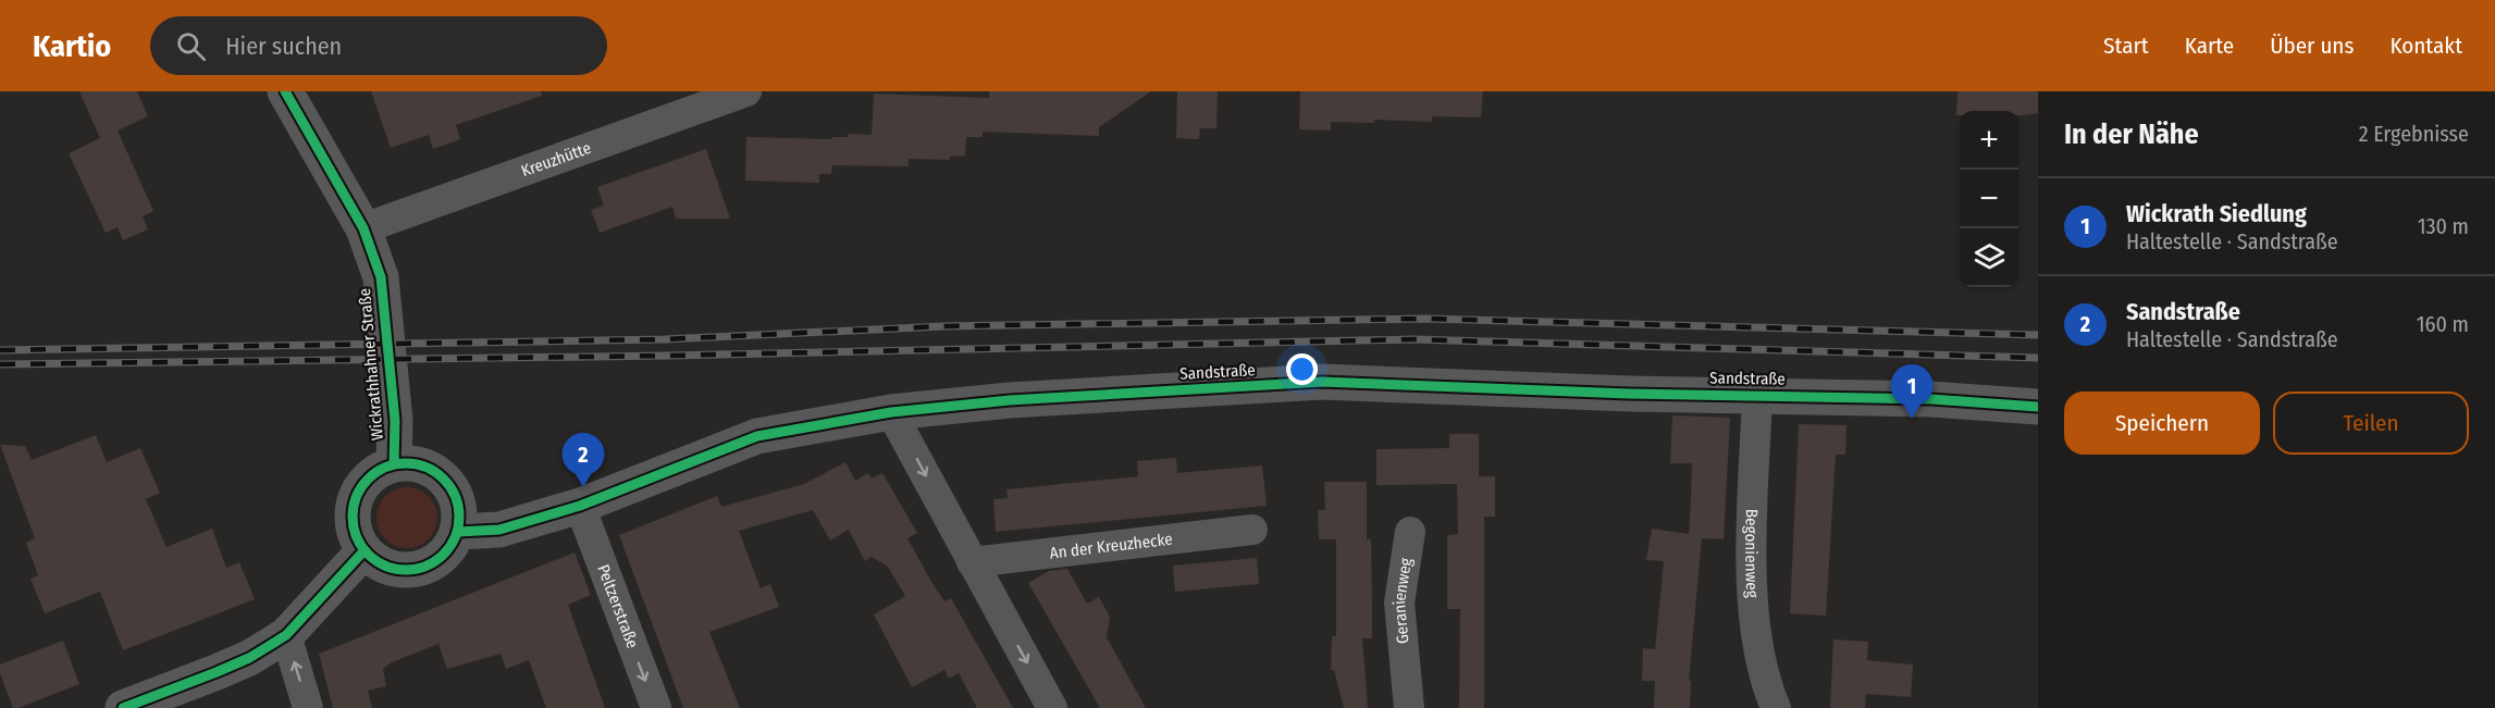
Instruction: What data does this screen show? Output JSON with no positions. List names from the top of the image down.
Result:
{
  "streets": {
    "main road": ["Wickrathhahner Straße", "Sandstraße"],
    "street": [
      "Kreuzhütte",
      "An der Kreuzhecke",
      "Begonienweg",
      "Geranienweg",
      "Peltzerstraße"
    ]
  },
  "crossings": [
    ["Kreuzhütte", "Wickrathhahner Straße"],
    ["Wickrathhahner Straße", "Sandstraße"],
    ["Sandstraße", "Begonienweg"],
    ["Sandstraße", "Peltzerstraße"]
  ],
  "one_way": ["Peltzerstraße"],
  "page": {
    "header": "Kartio",
    "search": "Hier suchen",
    "nav": [
      "Start",
      "Karte",
      "Über uns",
      "Kontakt"
    ],
    "heading": ["In der Nähe", "2 Ergebnisse"],
    "map_buttons": ["+", "−"],
    "list": [
      {
        "mark": "1",
        "name": "Wickrath Siedlung",
        "note": "Haltestelle · Sandstraße",
        "value": "130 m"
      },
      {
        "mark": "2",
        "name": "Sandstraße",
        "note": "Haltestelle · Sandstraße",
        "value": "160 m"
      }
    ],
    "pins": ["1", "2"],
    "buttons": ["Speichern", "Teilen"]
  }
}
